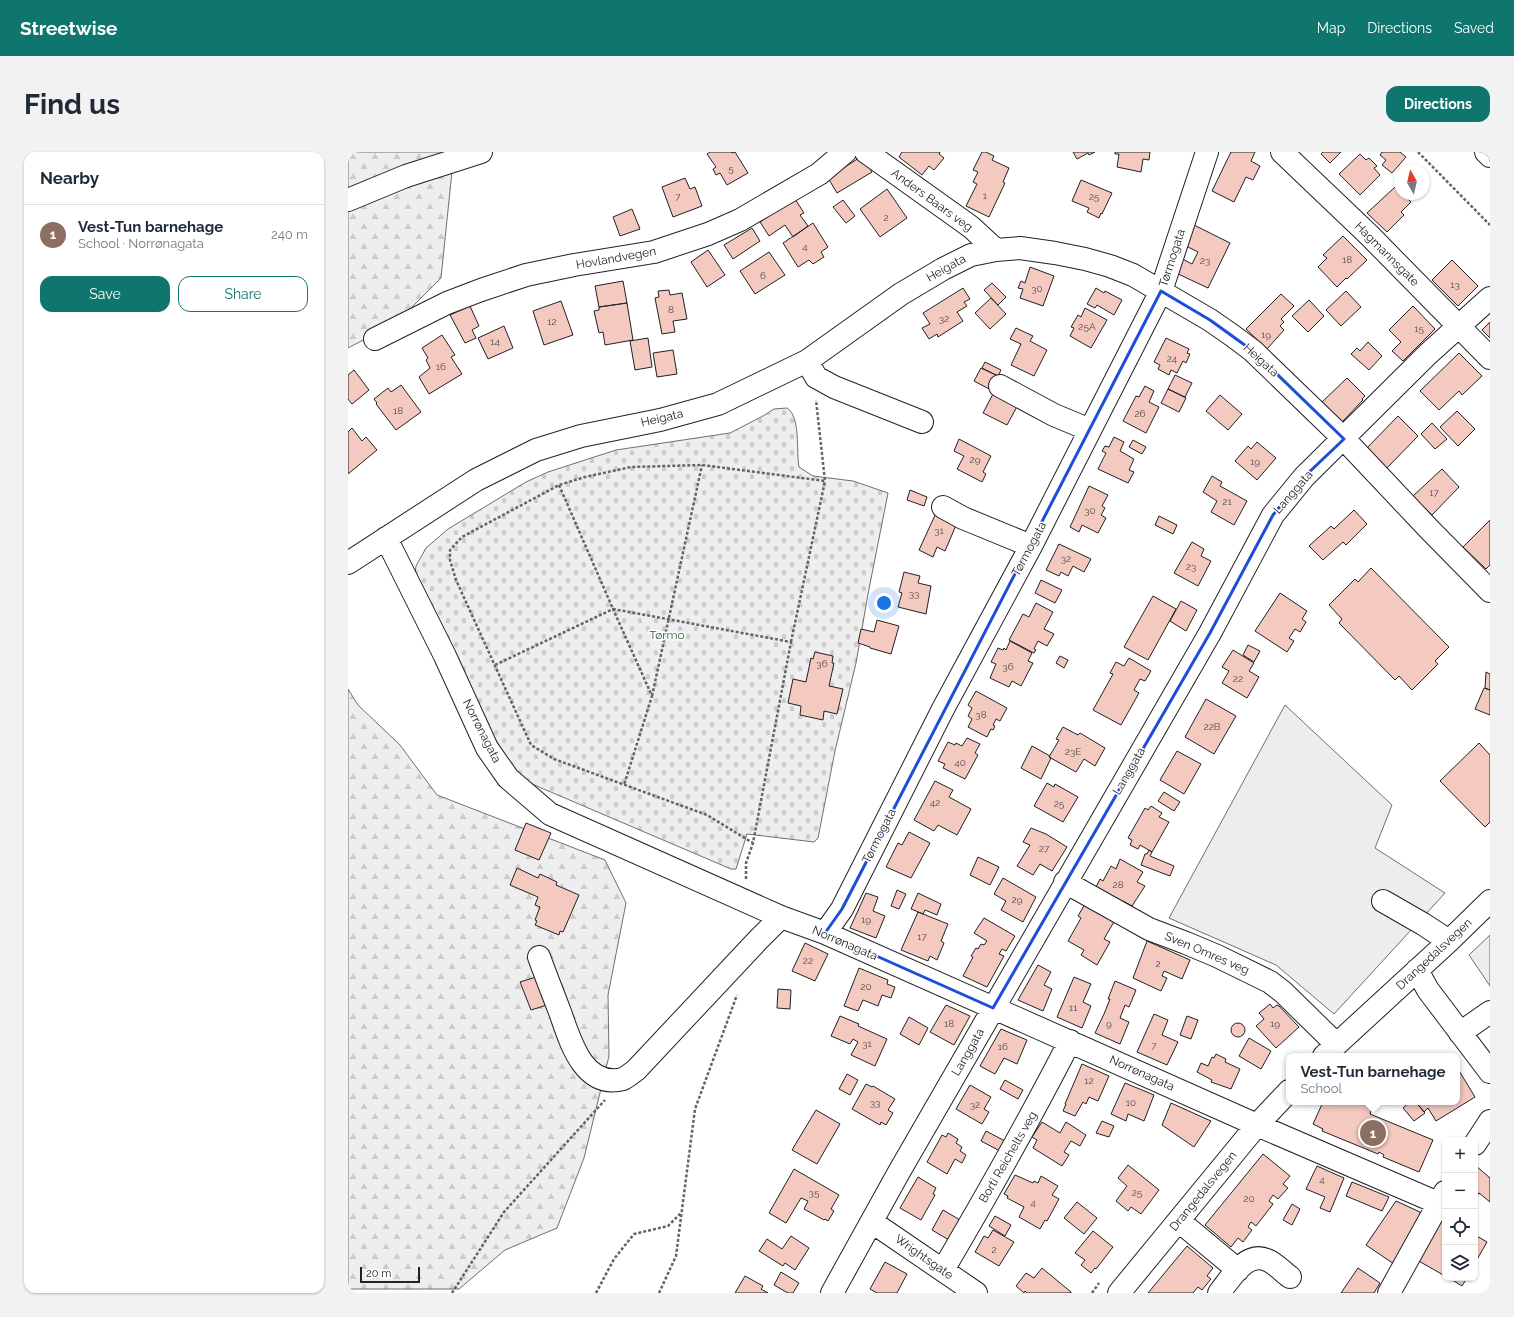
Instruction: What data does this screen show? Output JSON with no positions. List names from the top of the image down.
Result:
{
  "streets": {
    "main road": [
      "Anders Baars veg",
      "Hagmannsgate",
      "Hovlandvegen",
      "Tørmogata",
      "Heigata",
      "Langgata",
      "Norrønagata",
      "Sven Omres veg",
      "Drangedalsvegen",
      "Borti Reichelts veg",
      "Wrightsgate"
    ]
  },
  "crossings": [
    ["Anders Baars veg", "Heigata"],
    ["Hagmannsgate", "Langgata"],
    ["Tørmogata", "Heigata"],
    ["Tørmogata", "Norrønagata"],
    ["Heigata", "Langgata"],
    ["Heigata", "Norrønagata"],
    ["Langgata", "Norrønagata"],
    ["Langgata", "Sven Omres veg"],
    ["Langgata", "Wrightsgate"],
    ["Norrønagata", "Drangedalsvegen"],
    ["Norrønagata", "Borti Reichelts veg"],
    ["Sven Omres veg", "Drangedalsvegen"],
    ["Borti Reichelts veg", "Wrightsgate"]
  ],
  "parks": ["Tørmo"],
  "house_numbers": [
    "5",
    "1",
    "7",
    "25",
    "2",
    "4",
    "18",
    "23",
    "6",
    "13",
    "30",
    "8",
    "32",
    "12",
    "25A",
    "15",
    "19",
    "14",
    "24",
    "16",
    "18",
    "26",
    "29",
    "19",
    "17",
    "21",
    "30",
    "31",
    "32",
    "23",
    "33",
    "36",
    "36",
    "22",
    "38",
    "22B",
    "23E",
    "40",
    "42",
    "25",
    "27",
    "28",
    "29",
    "19",
    "17",
    "22",
    "2",
    "20",
    "11",
    "18",
    "9",
    "19",
    "31",
    "7",
    "16",
    "12",
    "33",
    "10",
    "32",
    "4",
    "35",
    "25",
    "20",
    "4",
    "2"
  ],
  "scale_bar": "20 m",
  "north": "top",
  "page": {
    "header": "Streetwise",
    "nav": ["Map", "Directions", "Saved"],
    "buttons": [
      "Directions",
      ["Save", "Share"]
    ],
    "title": "Find us",
    "heading": "Nearby",
    "list": [
      {
        "mark": "1",
        "name": "Vest-Tun barnehage",
        "note": "School · Norrønagata",
        "value": "240 m"
      }
    ],
    "popup": ["Vest-Tun barnehage", "School"],
    "pins": "1",
    "map_buttons": ["+", "−"],
    "scale": "20 m"
  }
}
